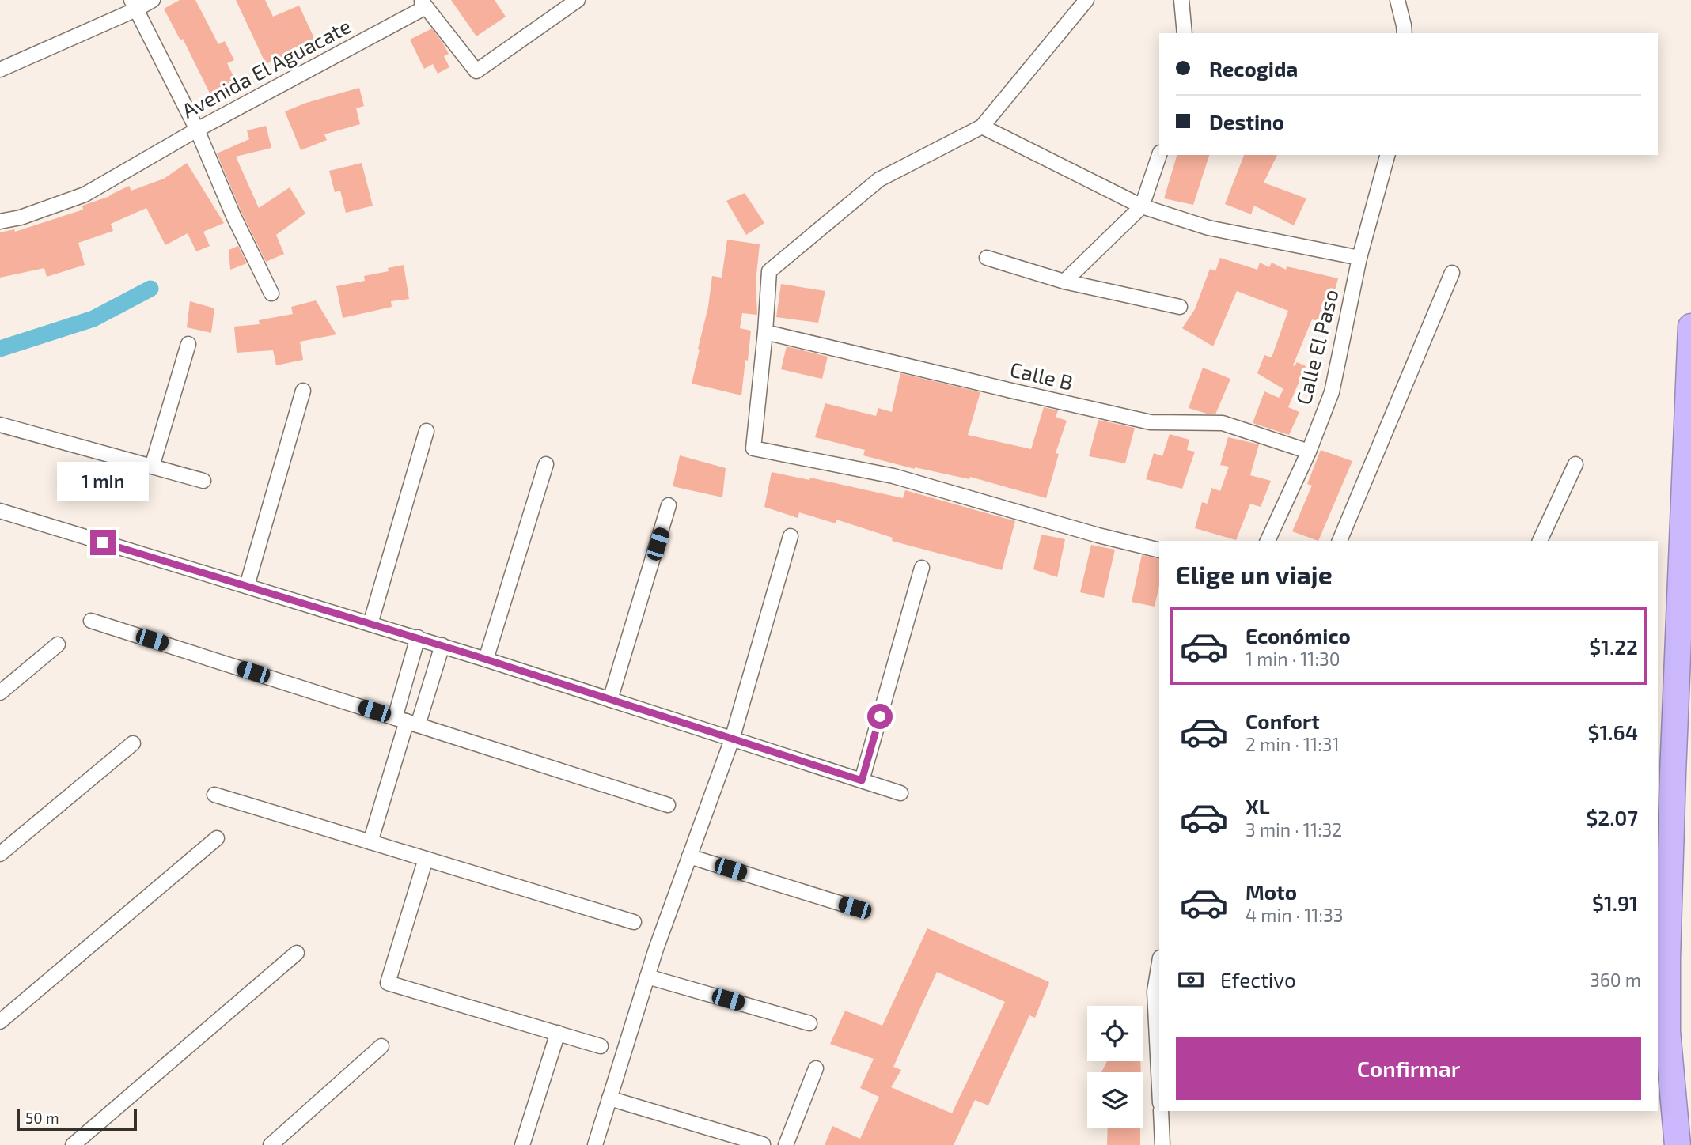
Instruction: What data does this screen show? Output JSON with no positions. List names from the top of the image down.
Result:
{
  "streets": {
    "street": ["Avenida El Aguacate", "Calle El Paso", "Calle B"]
  },
  "crossings": [
    ["Calle El Paso", "Calle B"]
  ],
  "scale_bar": "50 m",
  "page": {
    "banner": ["Recogida", "Destino"],
    "bubble": "1 min",
    "heading": "Elige un viaje",
    "list": [
      {
        "name": "Económico",
        "note": "1 min · 11:30",
        "value": "$1.22"
      },
      {
        "name": "Confort",
        "note": "2 min · 11:31",
        "value": "$1.64"
      },
      {
        "name": "XL",
        "note": "3 min · 11:32",
        "value": "$2.07"
      },
      {
        "name": "Moto",
        "note": "4 min · 11:33",
        "value": "$1.91"
      }
    ],
    "pay": ["Efectivo", "360 m"],
    "buttons": "Confirmar",
    "scale": "50 m"
  }
}
